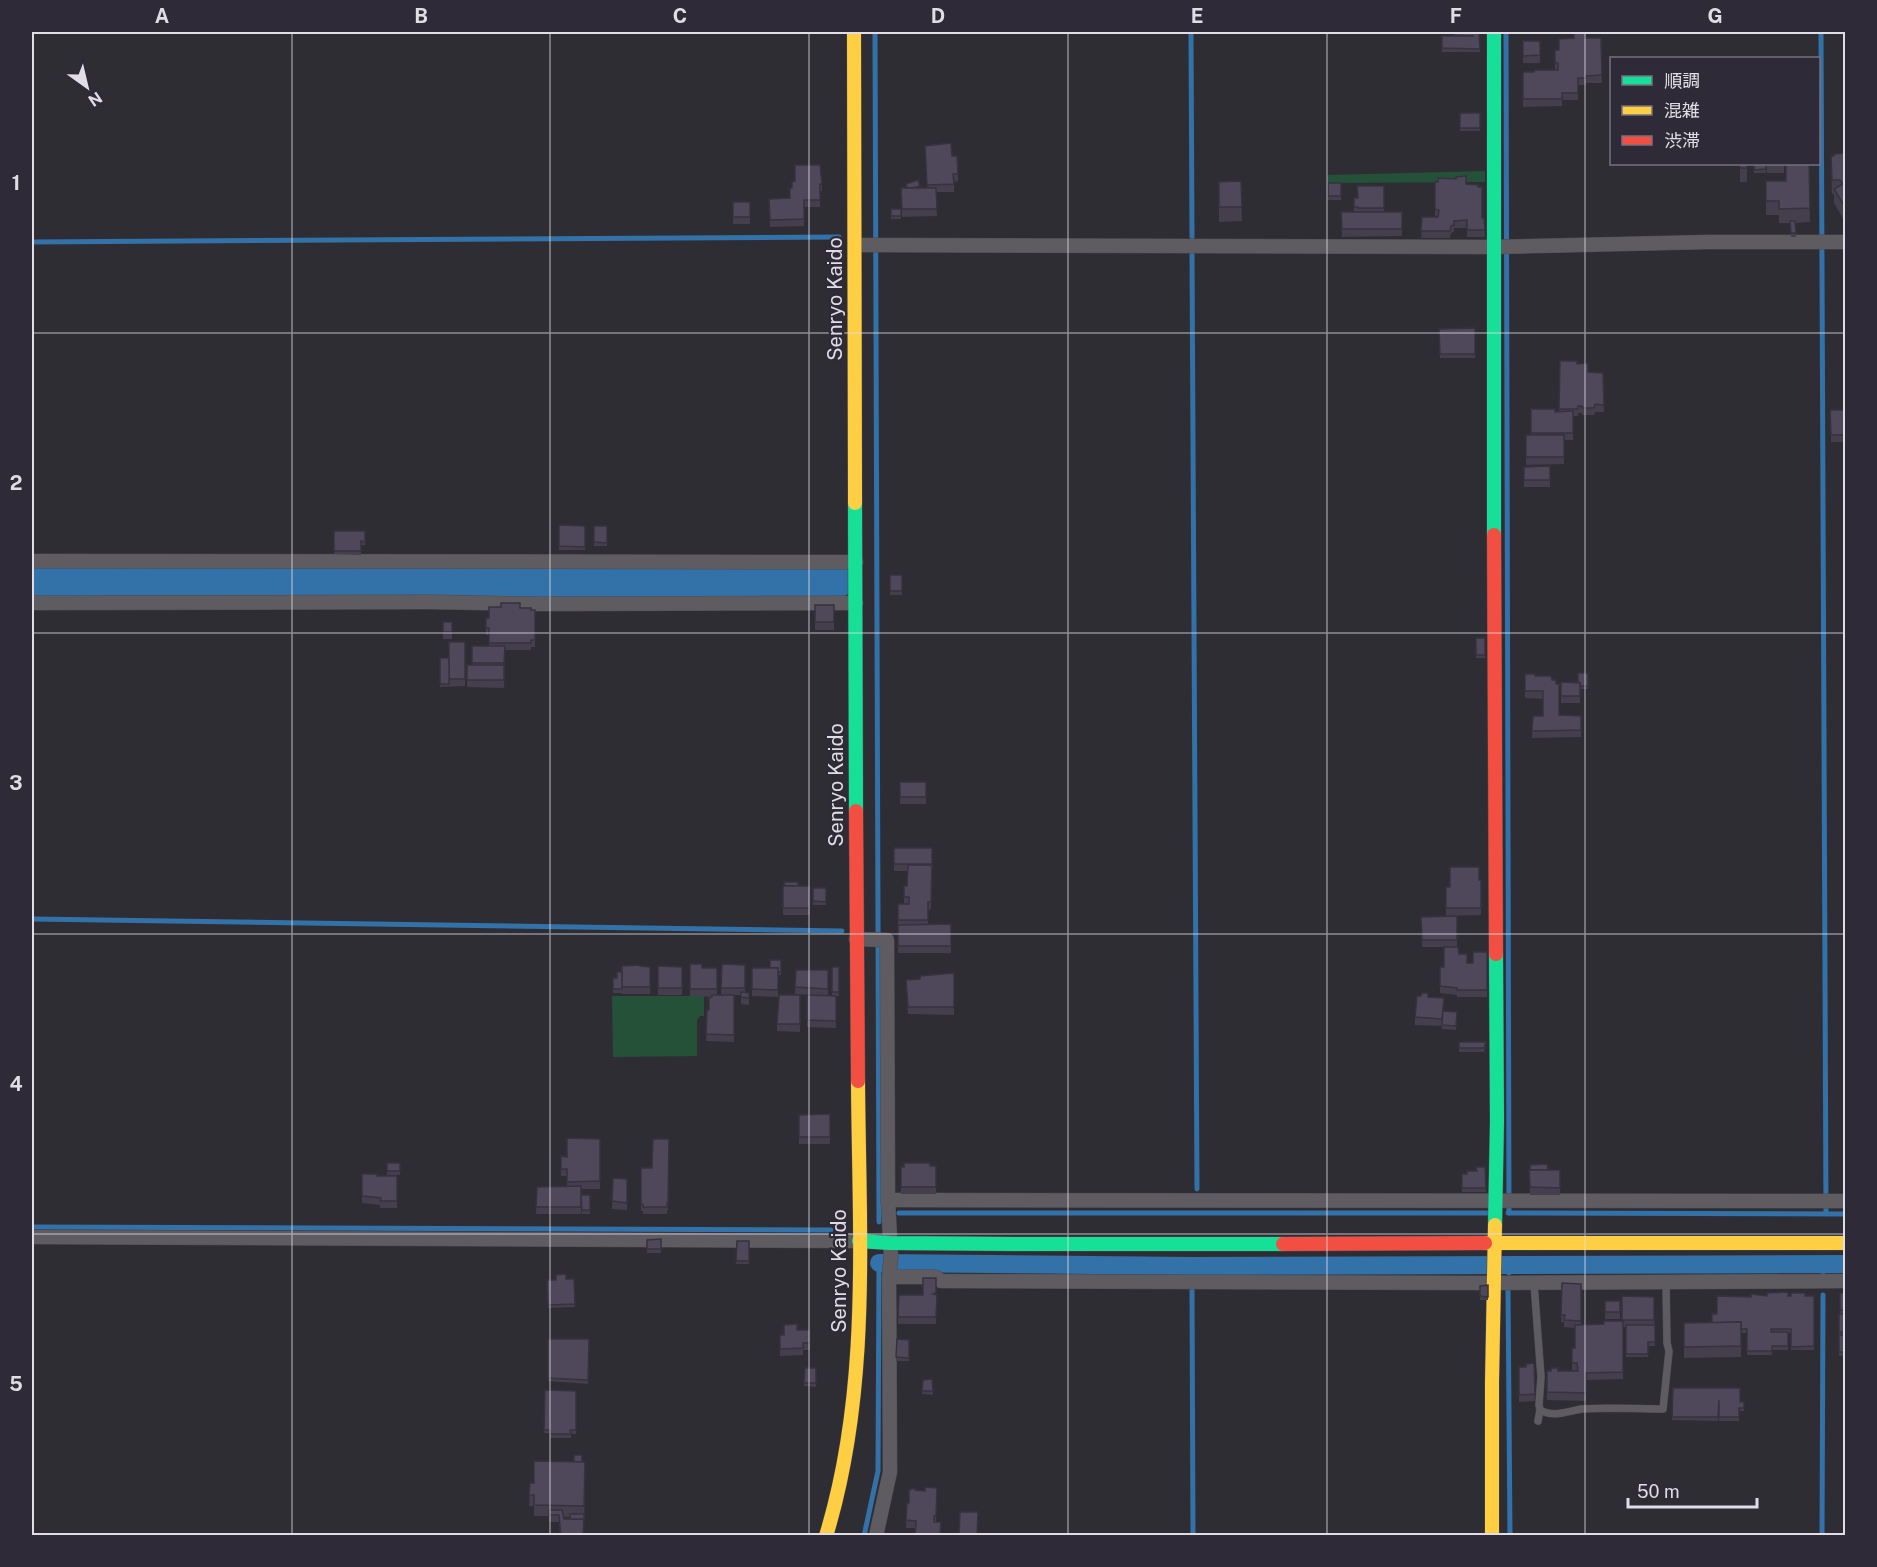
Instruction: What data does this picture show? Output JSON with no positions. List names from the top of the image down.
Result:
{
  "streets": {
    "street": ["Senryo Kaido"]
  },
  "legend": ["順調", "混雑", "渋滞"],
  "scale_bar": "50 m",
  "north": "bottom right",
  "grid": {
    "columns": [
      "A",
      "B",
      "C",
      "D",
      "E",
      "F",
      "G"
    ],
    "rows": [
      "1",
      "2",
      "3",
      "4",
      "5"
    ]
  }
}
